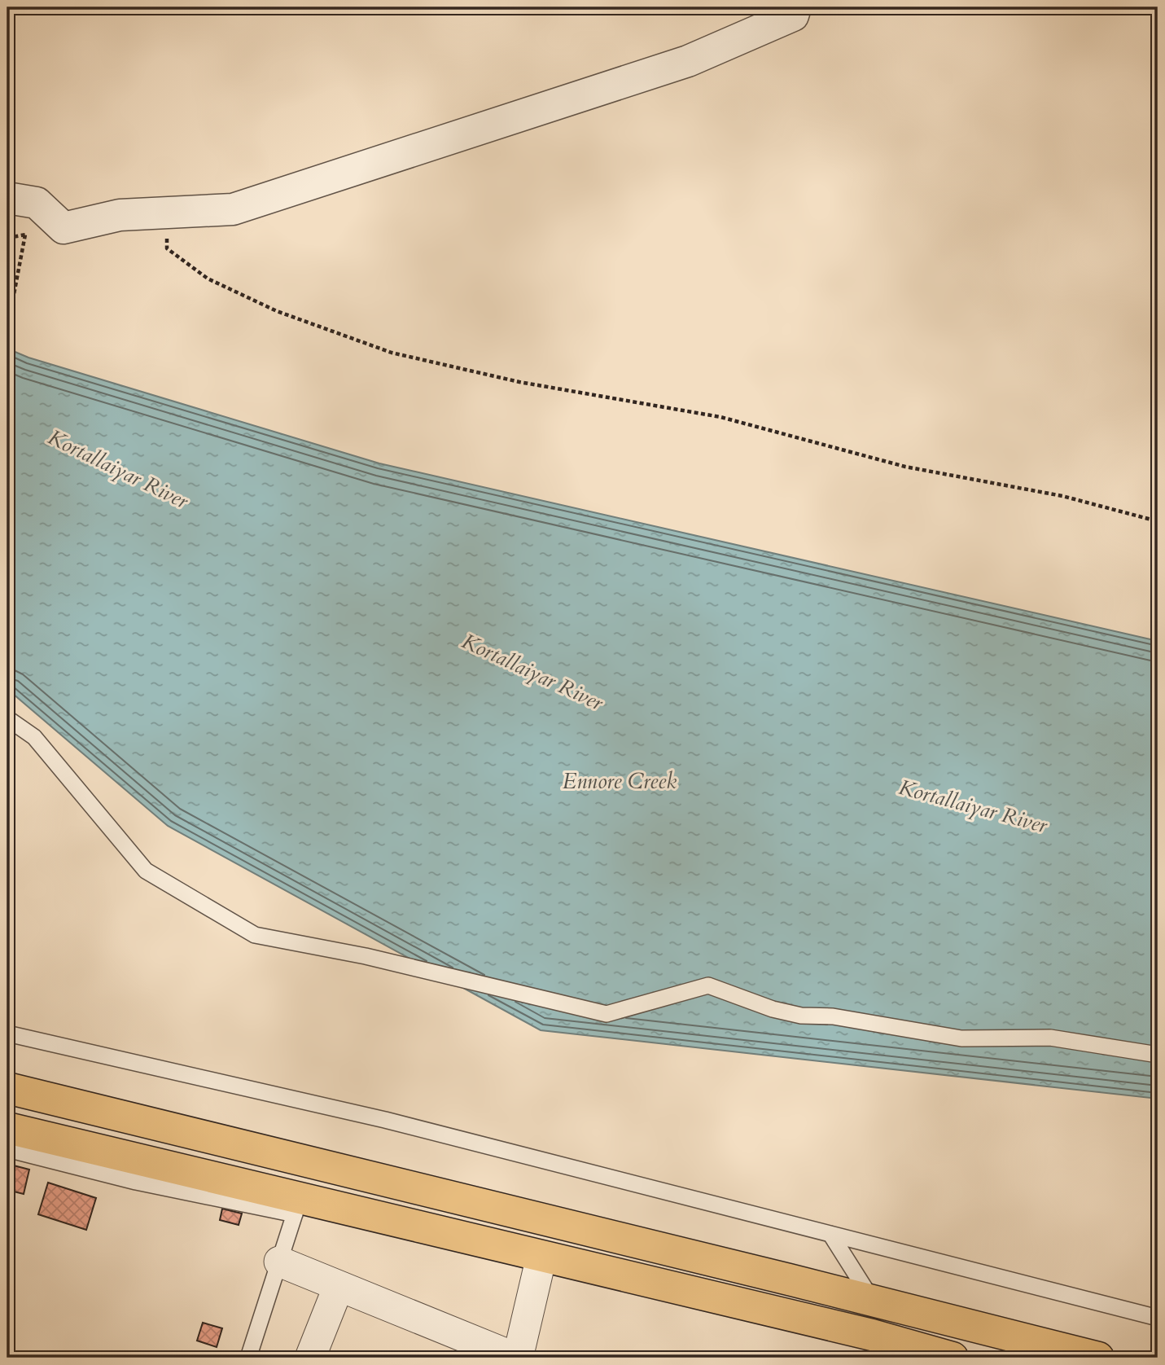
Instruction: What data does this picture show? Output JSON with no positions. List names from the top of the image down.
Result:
{
  "water": ["Kortallaiyar River", "Ennore Creek"]
}
